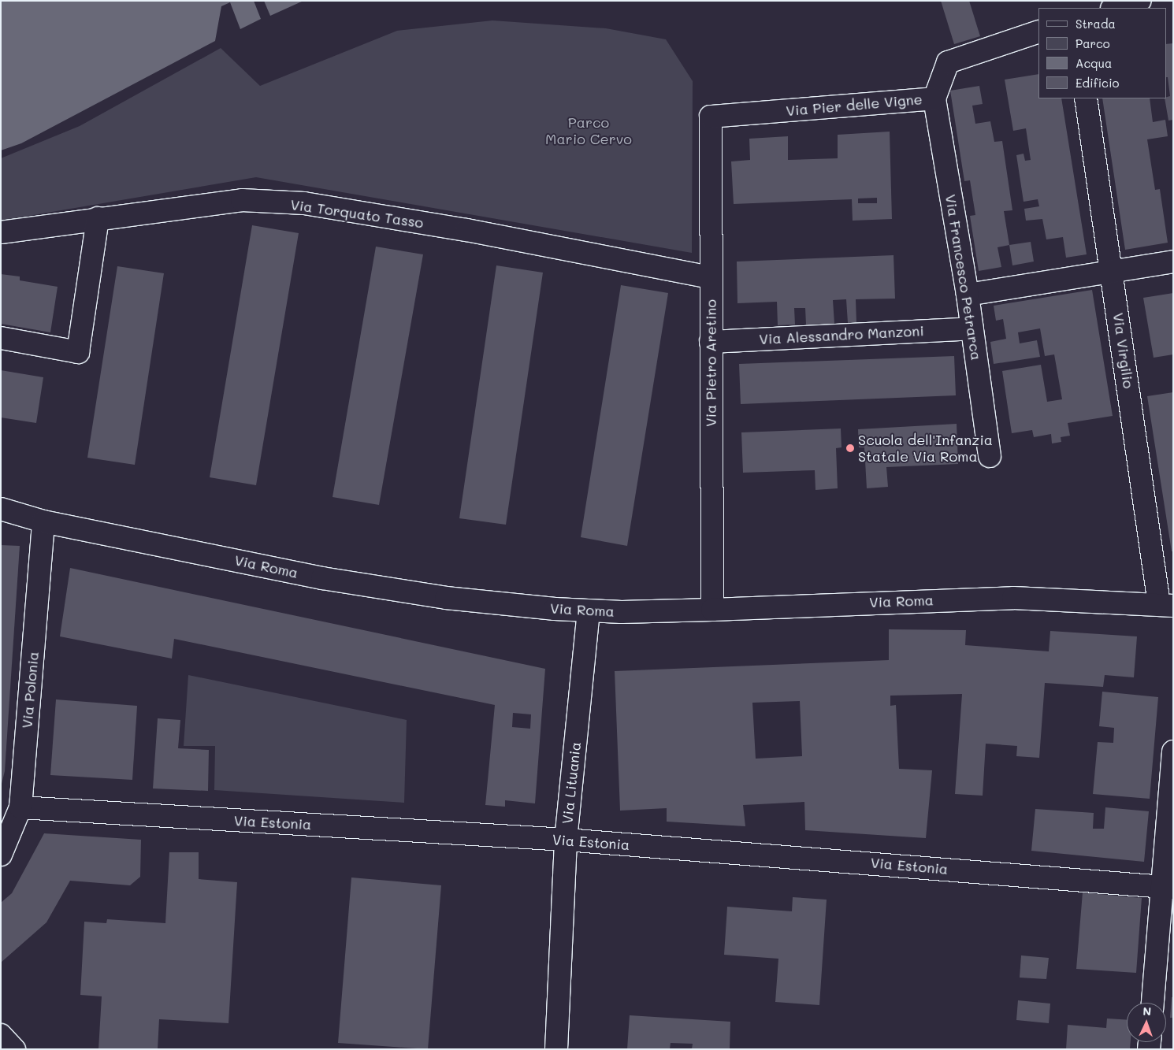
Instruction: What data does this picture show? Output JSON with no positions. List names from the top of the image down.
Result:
{
  "streets": {
    "street": [
      "Via Pier delle Vigne",
      "Via Torquato Tasso",
      "Via Francesco Petrarca",
      "Via Alessandro Manzoni",
      "Via Virgilio",
      "Via Pietro Aretino",
      "Via Roma",
      "Via Polonia",
      "Via Lituania",
      "Via Estonia"
    ]
  },
  "crossings": [
    ["Via Pier delle Vigne", "Via Francesco Petrarca"],
    ["Via Pier delle Vigne", "Via Pietro Aretino"],
    ["Via Torquato Tasso", "Via Pietro Aretino"],
    ["Via Francesco Petrarca", "Via Alessandro Manzoni"],
    ["Via Alessandro Manzoni", "Via Pietro Aretino"],
    ["Via Virgilio", "Via Roma"],
    ["Via Pietro Aretino", "Via Roma"],
    ["Via Roma", "Via Polonia"],
    ["Via Roma", "Via Lituania"],
    ["Via Polonia", "Via Estonia"],
    ["Via Lituania", "Via Estonia"]
  ],
  "parks": ["Parco Mario Cervo"],
  "places": ["Scuola dell'Infanzia Statale Via Roma"],
  "legend": [
    "Strada",
    "Parco",
    "Acqua",
    "Edificio"
  ],
  "north": "top"
}
